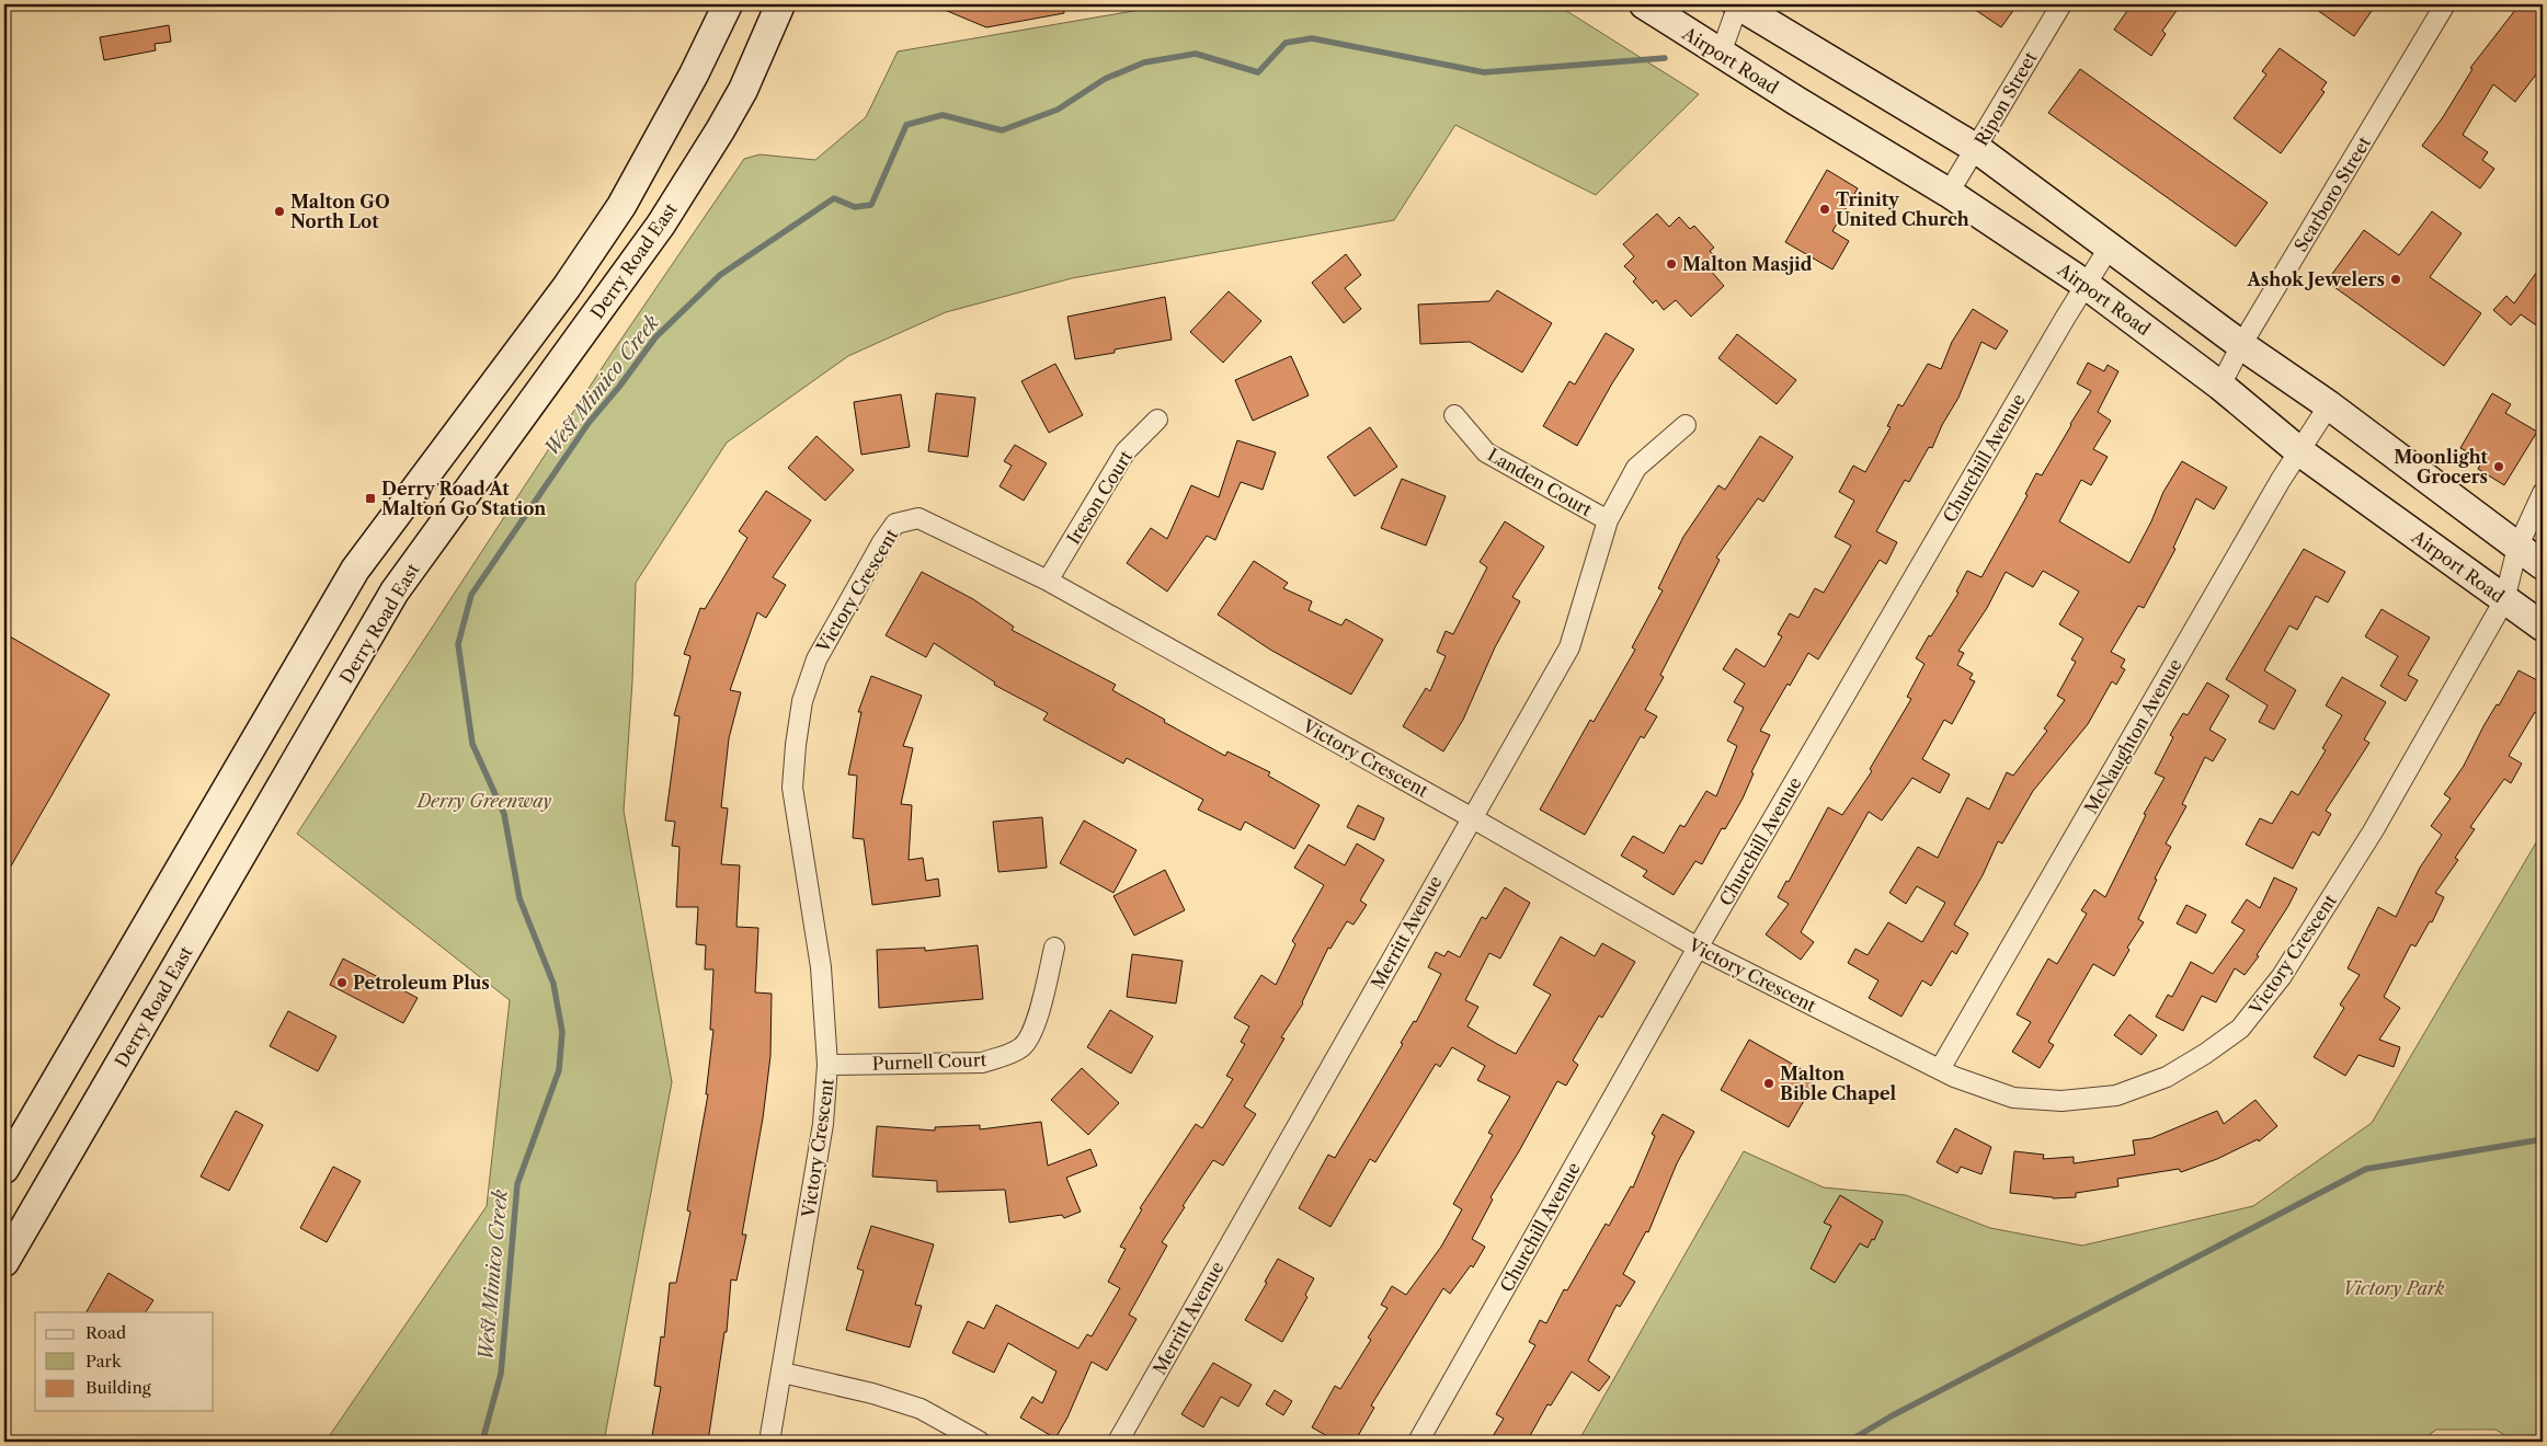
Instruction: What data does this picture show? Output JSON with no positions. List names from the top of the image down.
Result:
{
  "streets": {
    "main road": ["Airport Road", "Derry Road East"],
    "street": [
      "Ripon Street",
      "Scarboro Street",
      "Churchill Avenue",
      "Landen Court",
      "Ireson Court",
      "Victory Crescent",
      "McNaughton Avenue",
      "Merritt Avenue",
      "Purnell Court"
    ]
  },
  "crossings": [
    ["Airport Road", "Ripon Street"],
    ["Airport Road", "Scarboro Street"],
    ["Airport Road", "Churchill Avenue"],
    ["Airport Road", "Victory Crescent"],
    ["Airport Road", "McNaughton Avenue"],
    ["Churchill Avenue", "Victory Crescent"],
    ["Landen Court", "Merritt Avenue"],
    ["Ireson Court", "Victory Crescent"],
    ["Victory Crescent", "McNaughton Avenue"],
    ["Victory Crescent", "Merritt Avenue"],
    ["Victory Crescent", "Purnell Court"]
  ],
  "water": ["West Mimico Creek"],
  "parks": ["Derry Greenway", "Victory Park"],
  "places": {
    "other": [
      "Trinity United Church",
      "Malton GO North Lot",
      "Malton Masjid",
      "Ashok Jewelers",
      "Moonlight Grocers",
      "Petroleum Plus",
      "Malton Bible Chapel"
    ],
    "transit": ["Derry Road At Malton Go Station"]
  },
  "legend": ["Road", "Park", "Building"]
}
